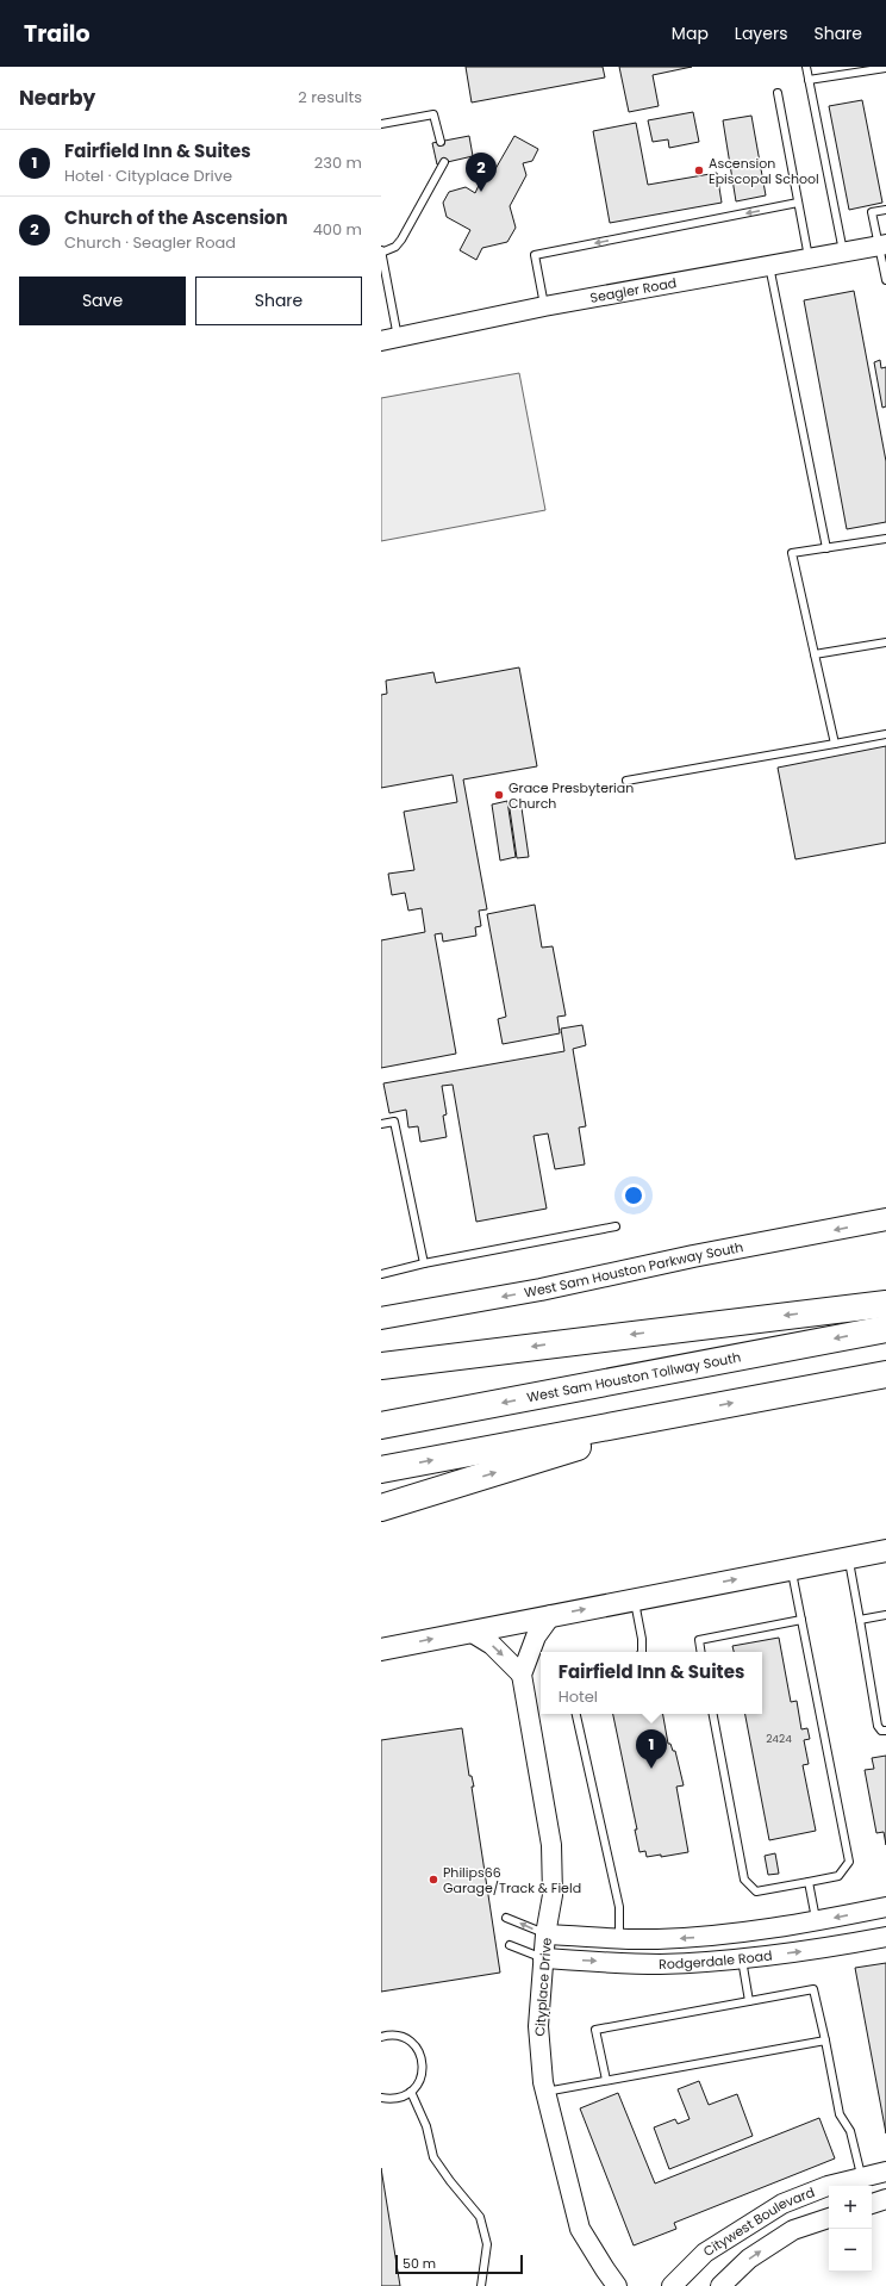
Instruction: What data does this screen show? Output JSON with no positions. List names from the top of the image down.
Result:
{
  "streets": {
    "highway": ["West Sam Houston Tollway South"],
    "main road": ["West Sam Houston Parkway South"],
    "street": [
      "Seagler Road",
      "Rodgerdale Road",
      "Cityplace Drive",
      "Citywest Boulevard"
    ]
  },
  "crossings": [
    ["Rodgerdale Road", "Cityplace Drive"]
  ],
  "one_way": ["West Sam Houston Parkway South"],
  "places": ["Ascension Episcopal School", "Grace Presbyterian Church", "Philips66 Garage/Track & Field"],
  "house_numbers": ["2424"],
  "scale_bar": "50 m",
  "page": {
    "header": "Trailo",
    "nav": ["Map", "Layers", "Share"],
    "heading": ["Nearby", "2 results"],
    "list": [
      {
        "mark": "1",
        "name": "Fairfield Inn & Suites",
        "note": "Hotel · Cityplace Drive",
        "value": "230 m"
      },
      {
        "mark": "2",
        "name": "Church of the Ascension",
        "note": "Church · Seagler Road",
        "value": "400 m"
      }
    ],
    "pins": ["2", "1"],
    "buttons": ["Save", "Share"],
    "popup": ["Fairfield Inn & Suites", "Hotel"],
    "map_buttons": ["+", "−"],
    "scale": "50 m"
  }
}
